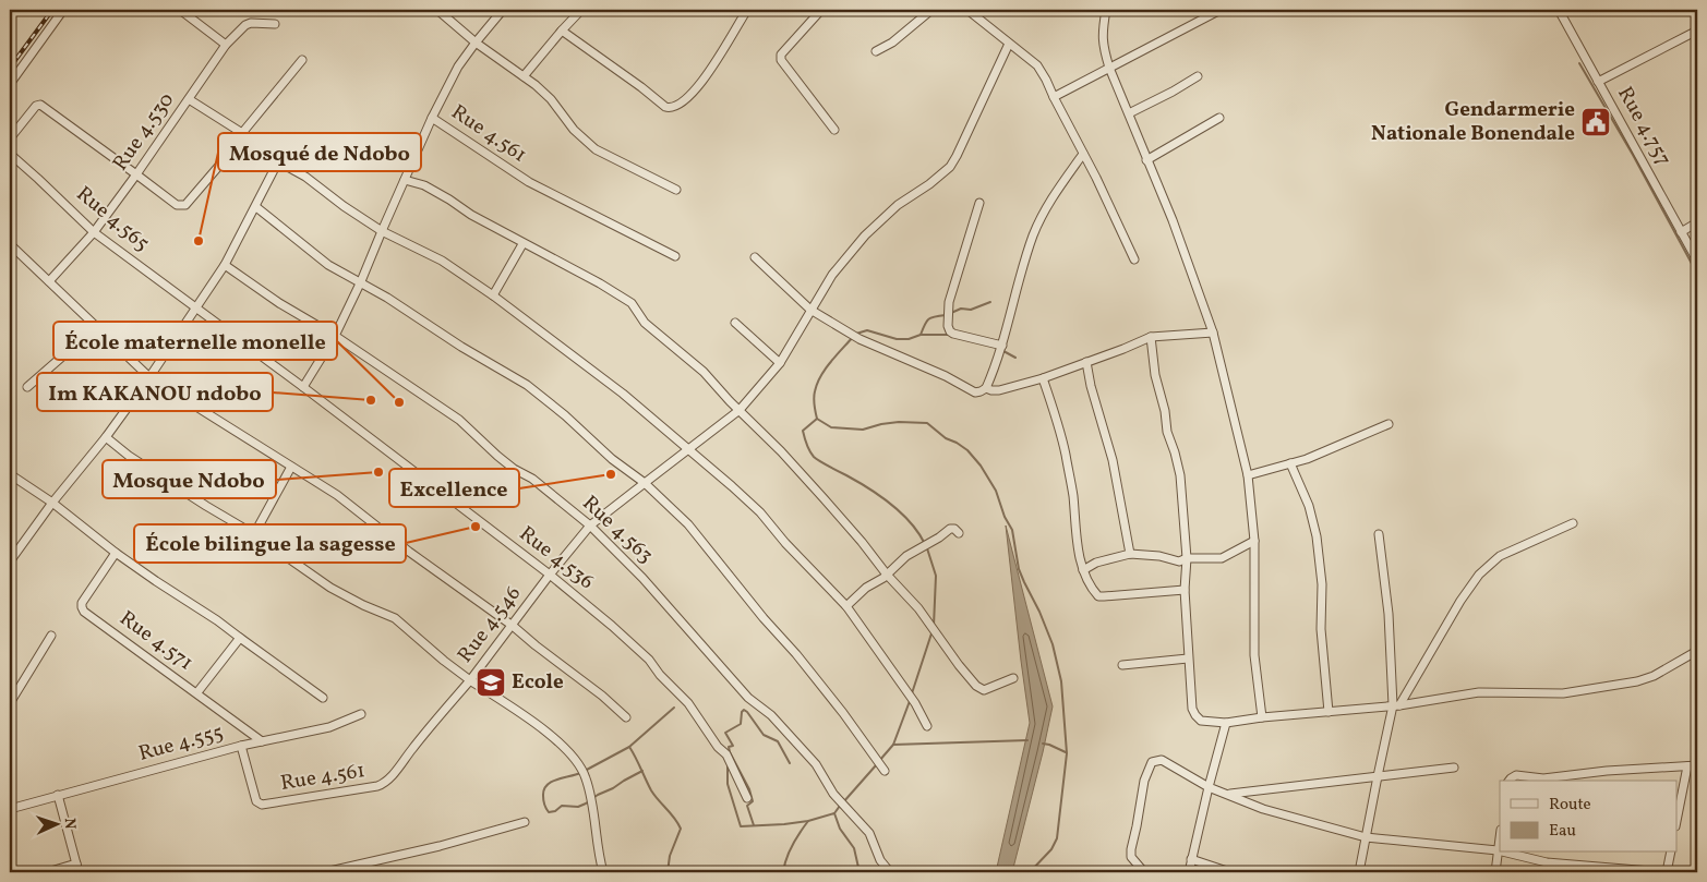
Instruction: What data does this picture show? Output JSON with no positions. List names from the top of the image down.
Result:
{
  "streets": {
    "street": [
      "Rue 4.757",
      "Rue 4.530",
      "Rue 4.561",
      "Rue 4.565",
      "Rue 4.563",
      "Rue 4.536",
      "Rue 4.546",
      "Rue 4.571",
      "Rue 4.555"
    ]
  },
  "crossings": [
    ["Rue 4.530", "Rue 4.565"],
    ["Rue 4.561", "Rue 4.563"],
    ["Rue 4.561", "Rue 4.536"],
    ["Rue 4.561", "Rue 4.546"],
    ["Rue 4.561", "Rue 4.555"],
    ["Rue 4.565", "Rue 4.536"],
    ["Rue 4.563", "Rue 4.546"],
    ["Rue 4.536", "Rue 4.546"],
    ["Rue 4.571", "Rue 4.555"]
  ],
  "places": {
    "public building": ["Gendarmerie Nationale Bonendale"],
    "other": [
      "Mosqué de Ndobo",
      "Im KAKANOU ndobo",
      "École maternelle monelle",
      "Mosque Ndobo",
      "Excellence",
      "École bilingue la sagesse"
    ],
    "school or university": ["Ecole"]
  },
  "legend": ["Route", "Eau"],
  "north": "right"
}
